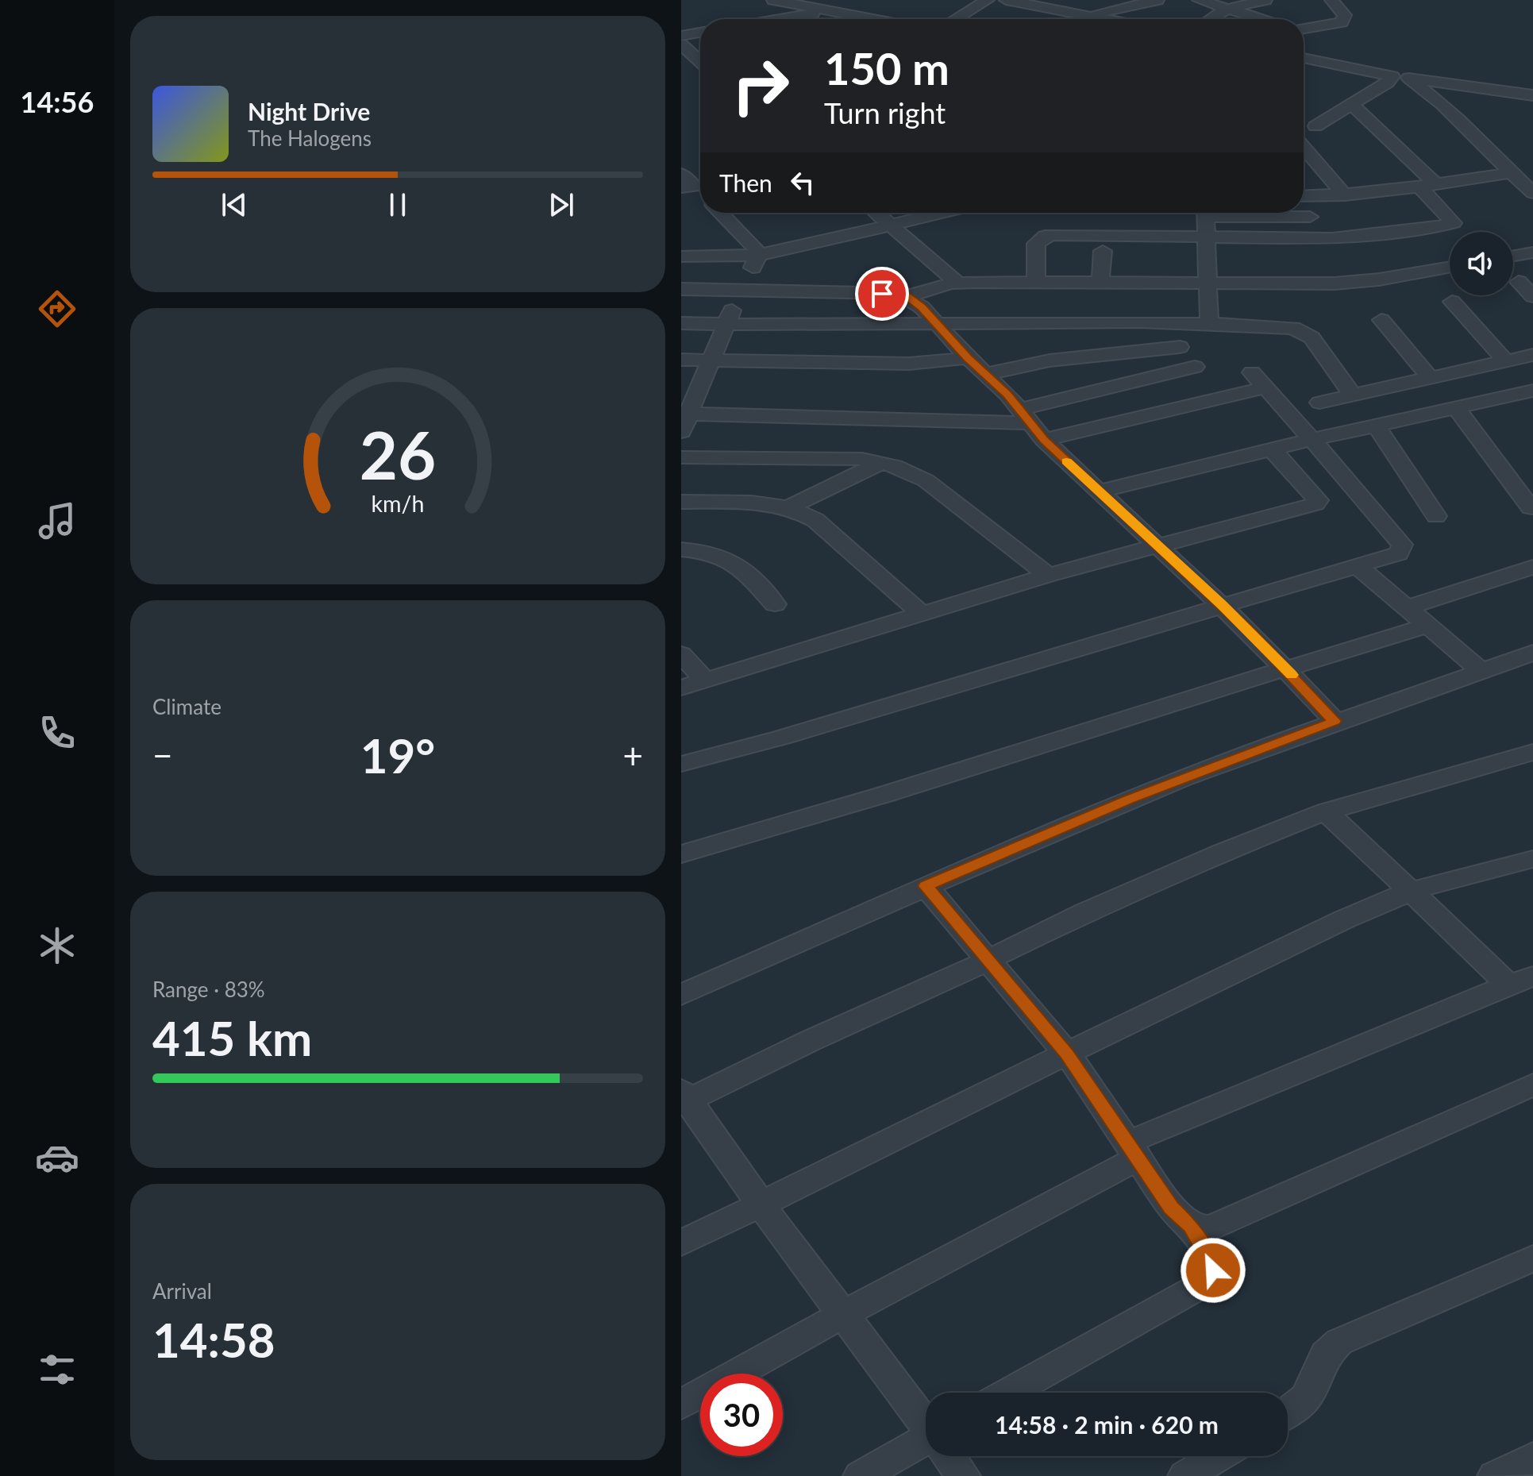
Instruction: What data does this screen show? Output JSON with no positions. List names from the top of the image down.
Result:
{
  "page": {
    "tabs": "14:56",
    "turn": ["150 m", "Turn right"],
    "song": ["Night Drive", "The Halogens"],
    "then": "Then",
    "tile": [
      "Climate",
      ["Range · 83%", "415 km"],
      ["Arrival", "14:58"]
    ],
    "heat": ["−", "19°", "+"],
    "limit": "30",
    "trip": "14:58 · 2 min · 620 m",
    "gauge": ["26", "km/h"]
  }
}
